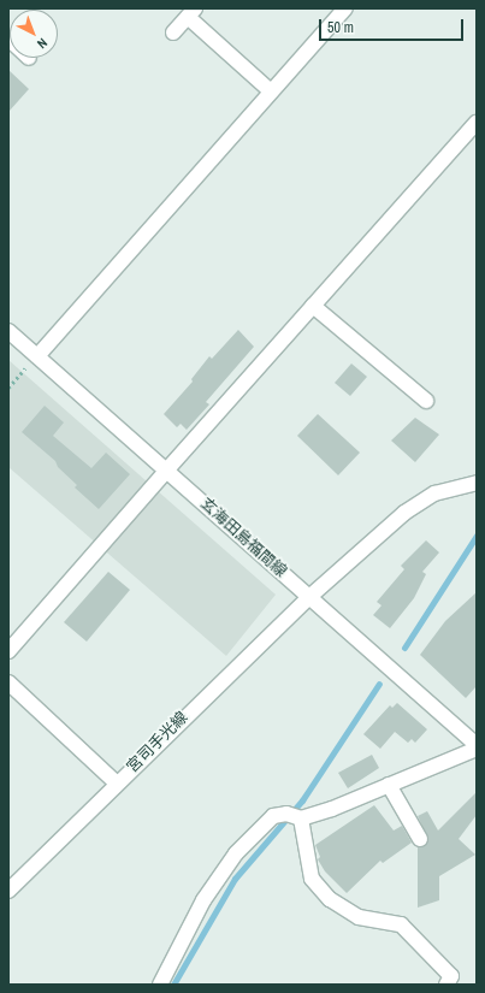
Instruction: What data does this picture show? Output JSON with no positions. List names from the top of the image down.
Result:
{
  "streets": {
    "street": ["玄海田島福間線", "宮司手光線"]
  },
  "crossings": [
    ["玄海田島福間線", "宮司手光線"]
  ],
  "scale_bar": "50 m",
  "north": "bottom right"
}
